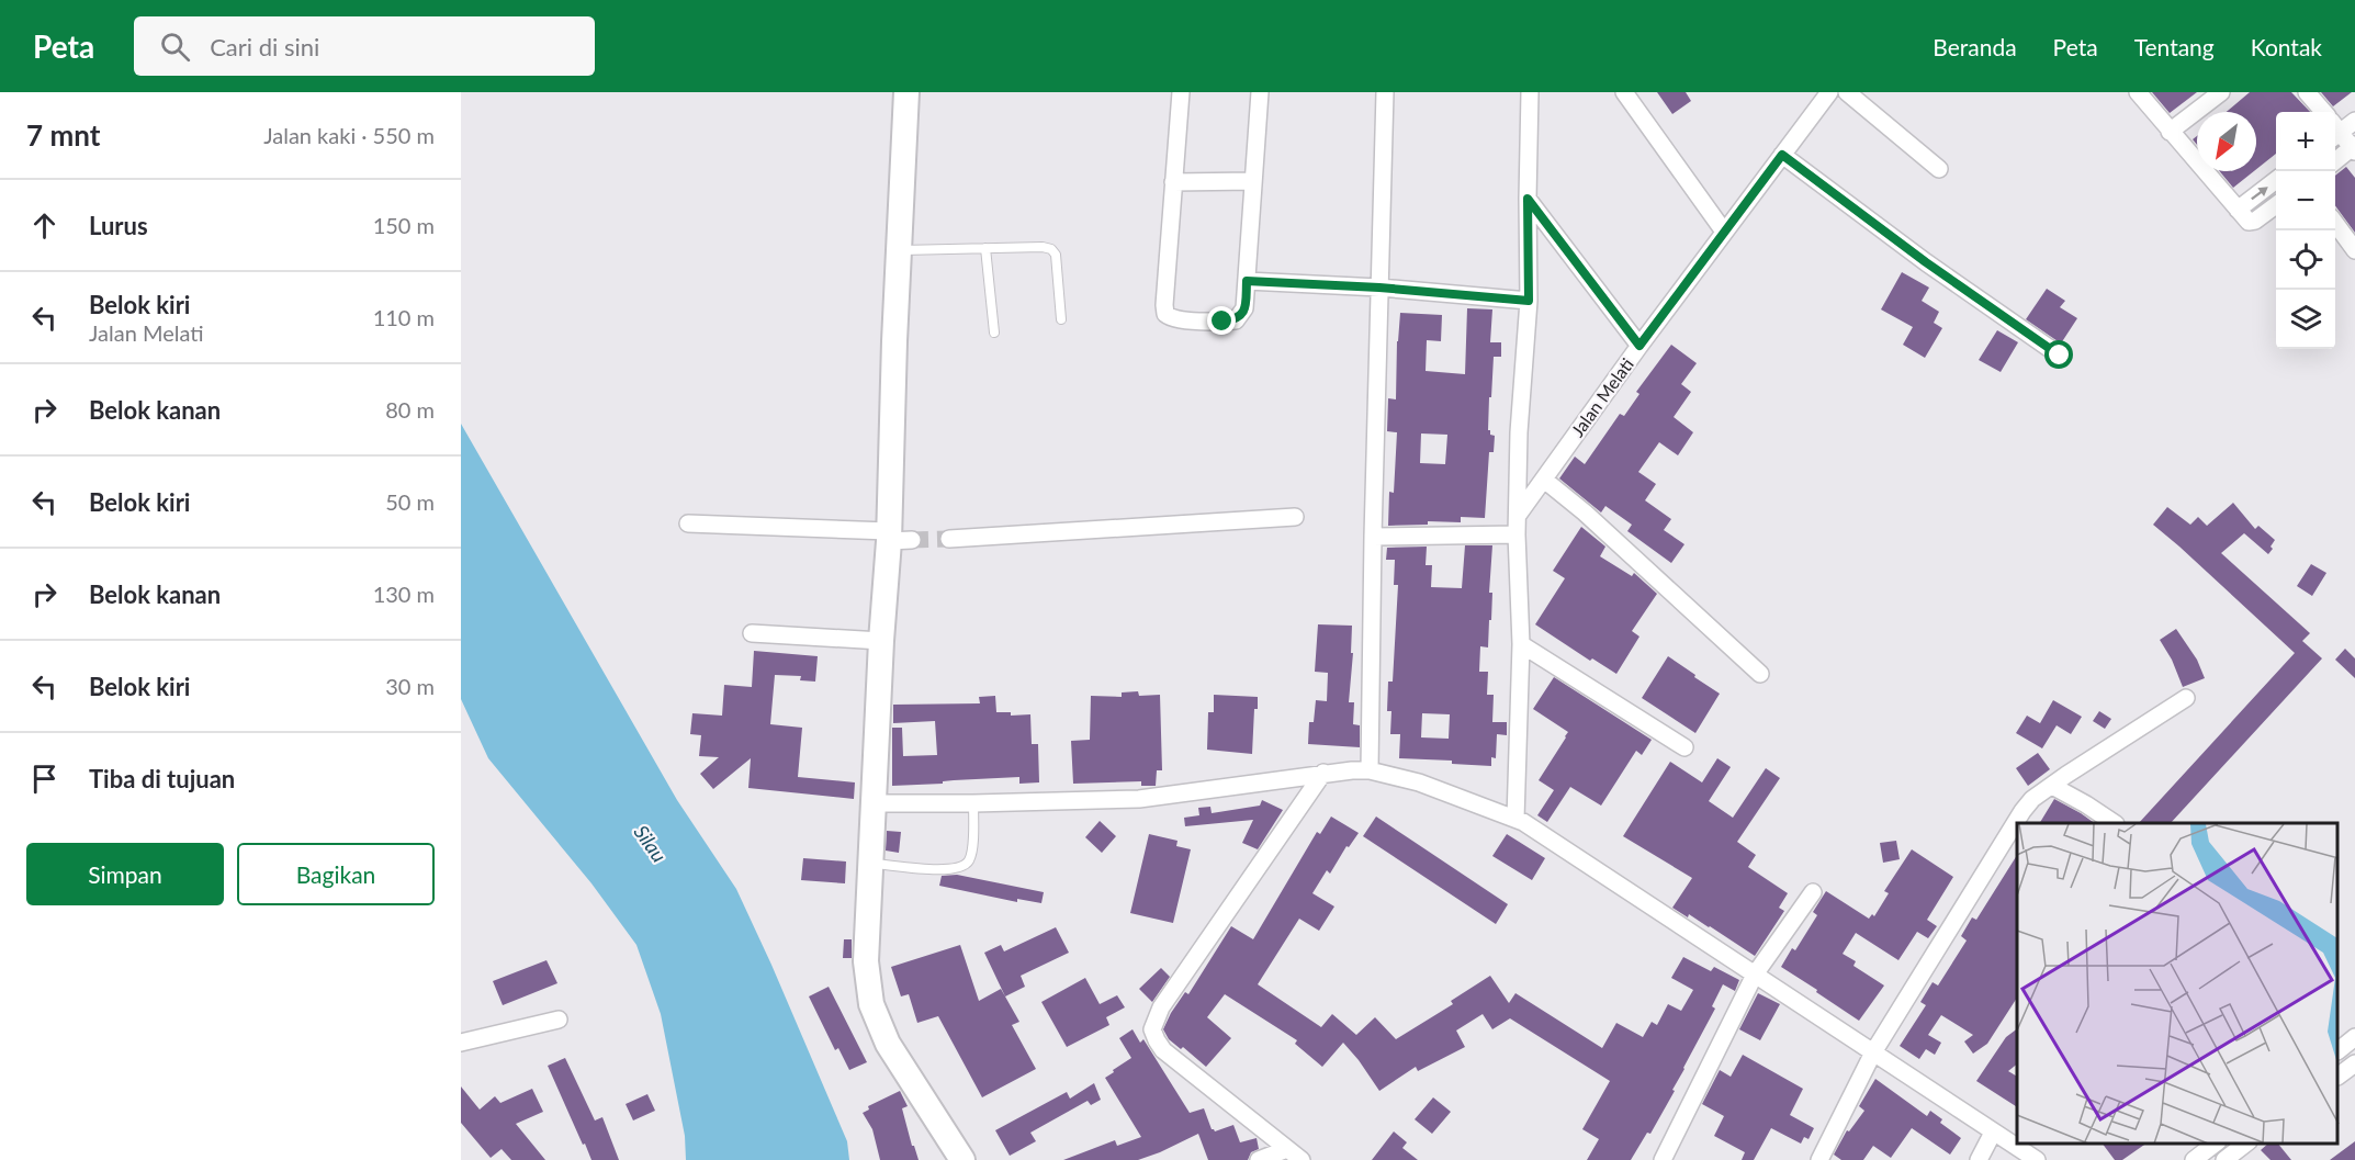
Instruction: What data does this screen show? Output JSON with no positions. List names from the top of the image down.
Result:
{
  "streets": {
    "street": ["Jalan Melati"]
  },
  "water": ["Silau"],
  "north": "bottom left",
  "page": {
    "header": "Peta",
    "search": "Cari di sini",
    "nav": [
      "Beranda",
      "Peta",
      "Tentang",
      "Kontak"
    ],
    "heading": ["7 mnt", "Jalan kaki · 550 m"],
    "map_buttons": ["+", "−"],
    "list": [
      ["Lurus", "150 m"],
      ["Belok kiri", "Jalan Melati", "110 m"],
      ["Belok kanan", "80 m"],
      ["Belok kiri", "50 m"],
      ["Belok kanan", "130 m"],
      ["Belok kiri", "30 m"],
      "Tiba di tujuan"
    ],
    "buttons": ["Simpan", "Bagikan"]
  }
}
